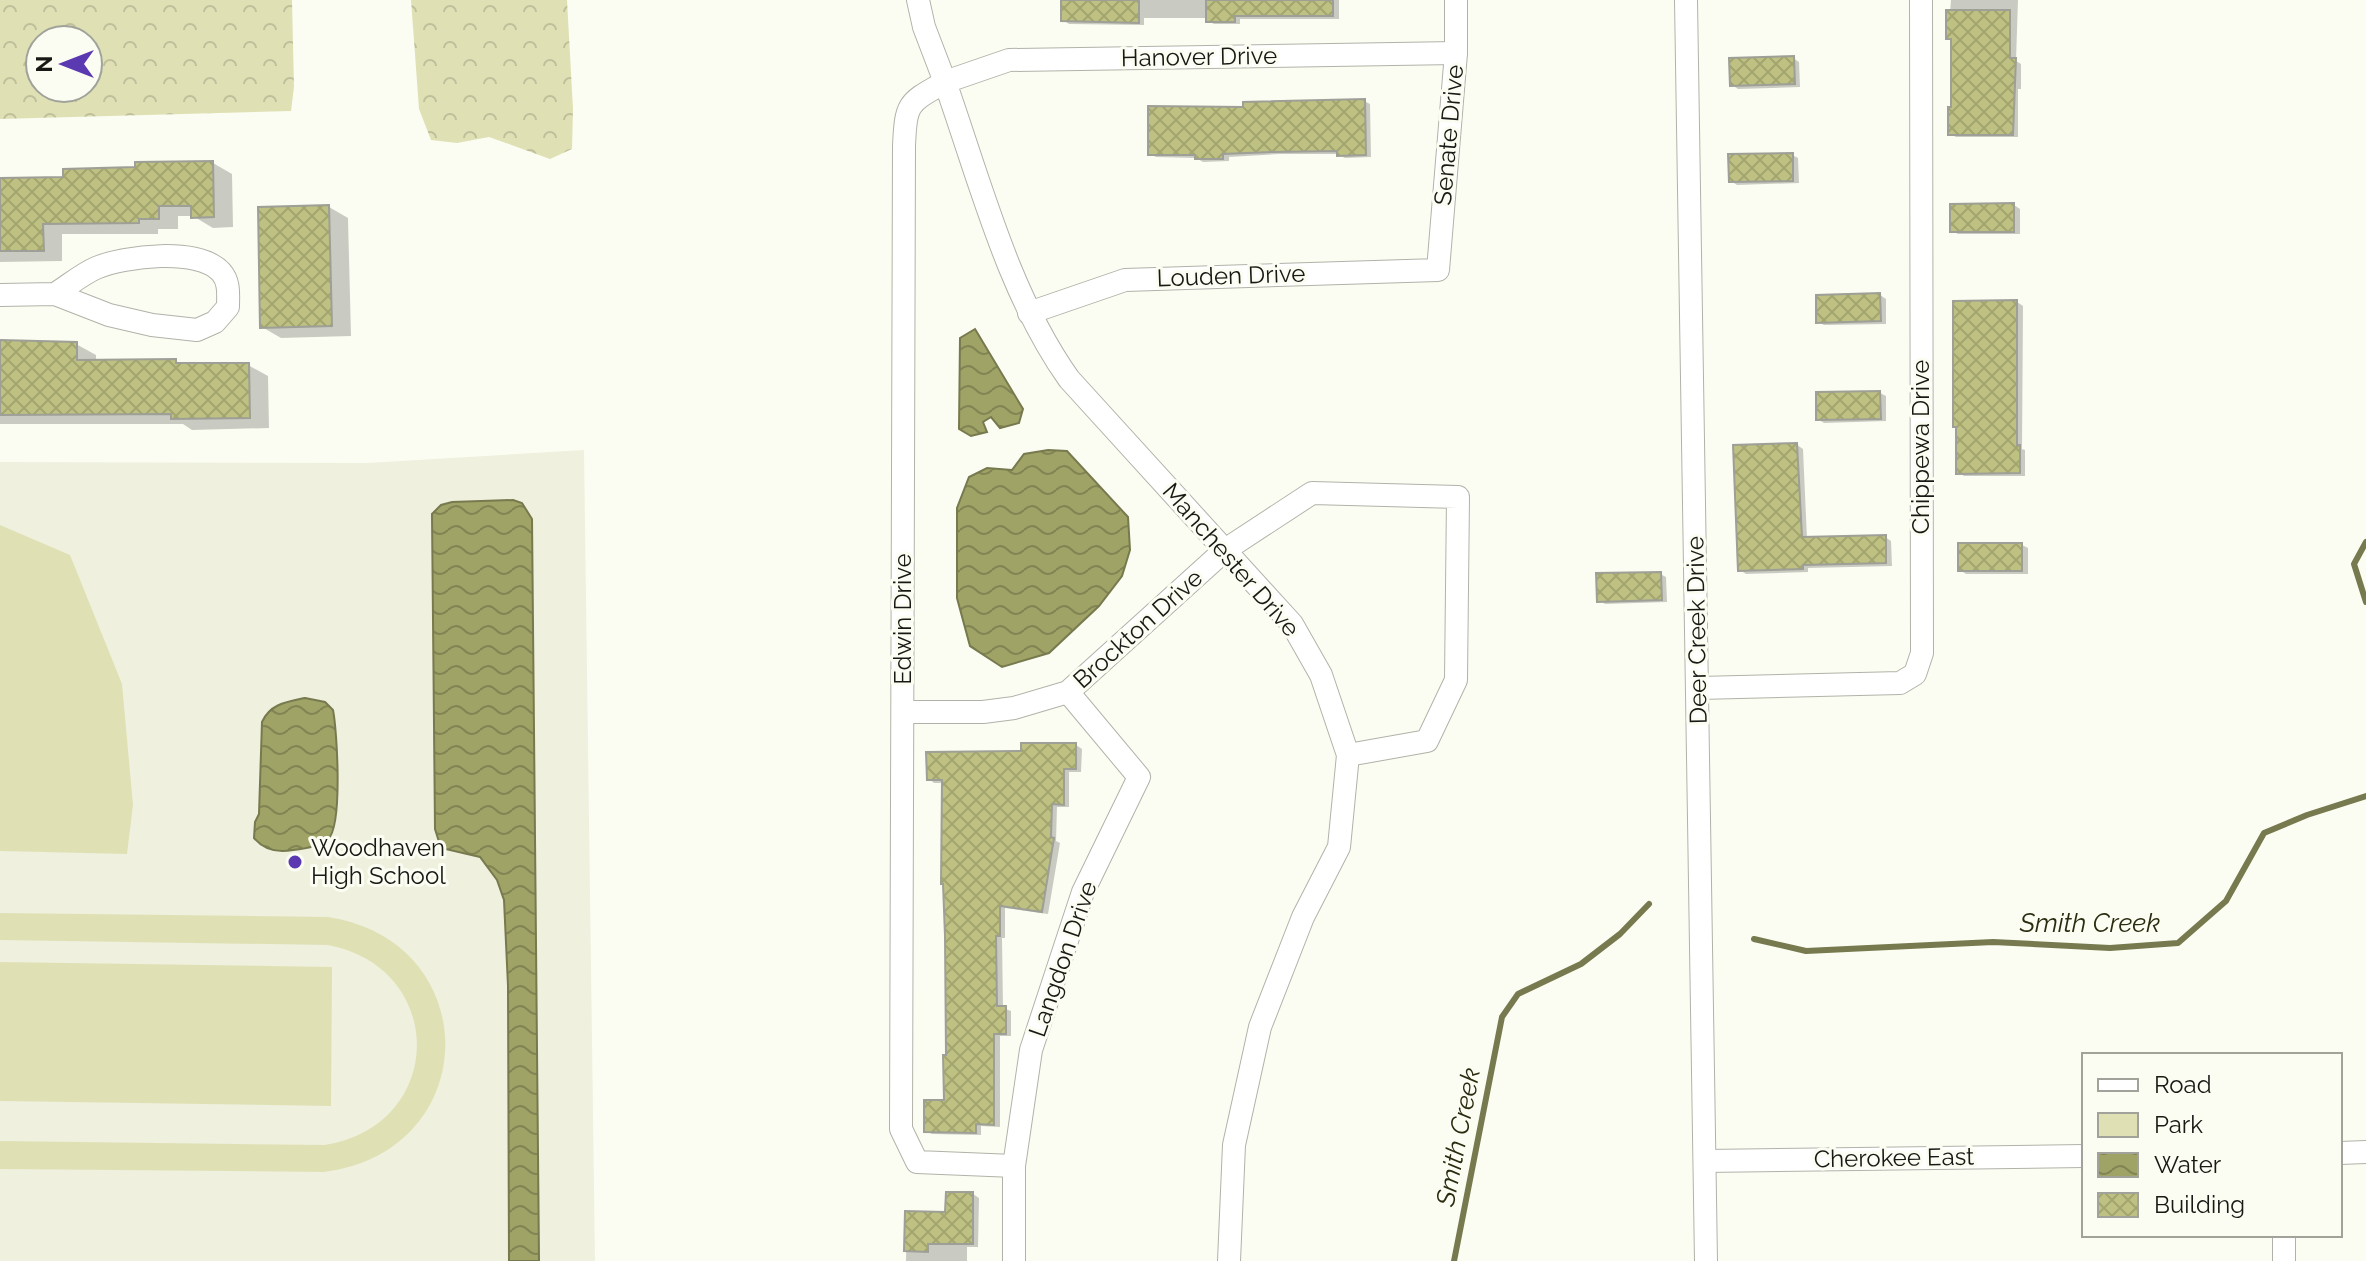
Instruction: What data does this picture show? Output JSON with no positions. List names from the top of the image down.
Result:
{
  "streets": {
    "street": [
      "Hanover Drive",
      "Senate Drive",
      "Louden Drive",
      "Chippewa Drive",
      "Manchester Drive",
      "Edwin Drive",
      "Brockton Drive",
      "Deer Creek Drive",
      "Langdon Drive",
      "Cherokee East"
    ]
  },
  "crossings": [
    ["Hanover Drive", "Senate Drive"],
    ["Hanover Drive", "Manchester Drive"],
    ["Hanover Drive", "Edwin Drive"],
    ["Senate Drive", "Louden Drive"],
    ["Louden Drive", "Manchester Drive"],
    ["Chippewa Drive", "Deer Creek Drive"],
    ["Manchester Drive", "Edwin Drive"],
    ["Manchester Drive", "Brockton Drive"],
    ["Edwin Drive", "Brockton Drive"],
    ["Edwin Drive", "Langdon Drive"],
    ["Brockton Drive", "Langdon Drive"],
    ["Deer Creek Drive", "Cherokee East"]
  ],
  "water": ["Smith Creek"],
  "places": ["Woodhaven High School"],
  "legend": [
    "Road",
    "Park",
    "Water",
    "Building"
  ],
  "north": "left"
}
